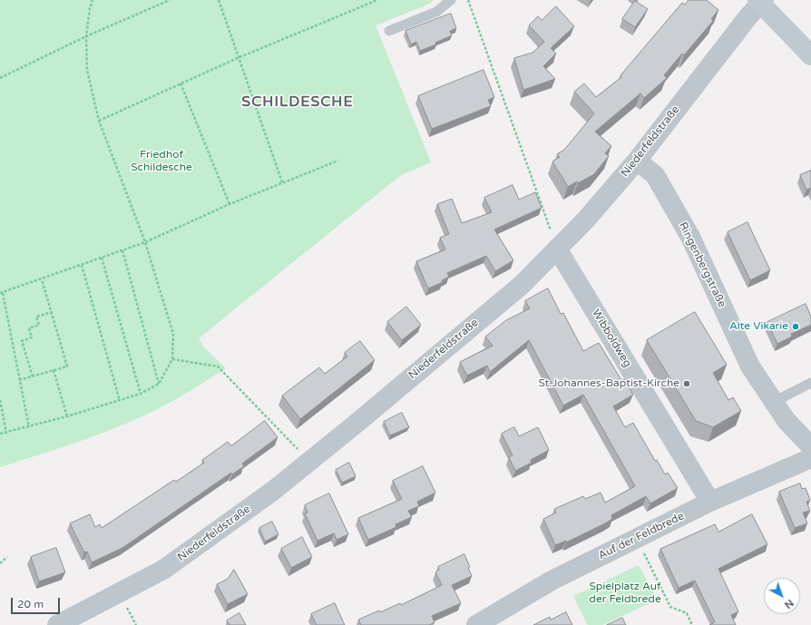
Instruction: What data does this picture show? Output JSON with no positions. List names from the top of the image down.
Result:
{
  "streets": {
    "street": [
      "Niederfeldstraße",
      "Ringenbergstraße",
      "Wibboldweg",
      "Auf der Feldbrede"
    ]
  },
  "crossings": [
    ["Niederfeldstraße", "Ringenbergstraße"],
    ["Niederfeldstraße", "Wibboldweg"],
    ["Wibboldweg", "Auf der Feldbrede"]
  ],
  "districts": ["SCHILDESCHE"],
  "parks": ["Friedhof Schildesche", "Spielplatz Auf der Feldbrede"],
  "places": ["Alte Vikarie", "St.Johannes-Baptist-Kirche"],
  "scale_bar": "20 m",
  "north": "bottom right"
}
